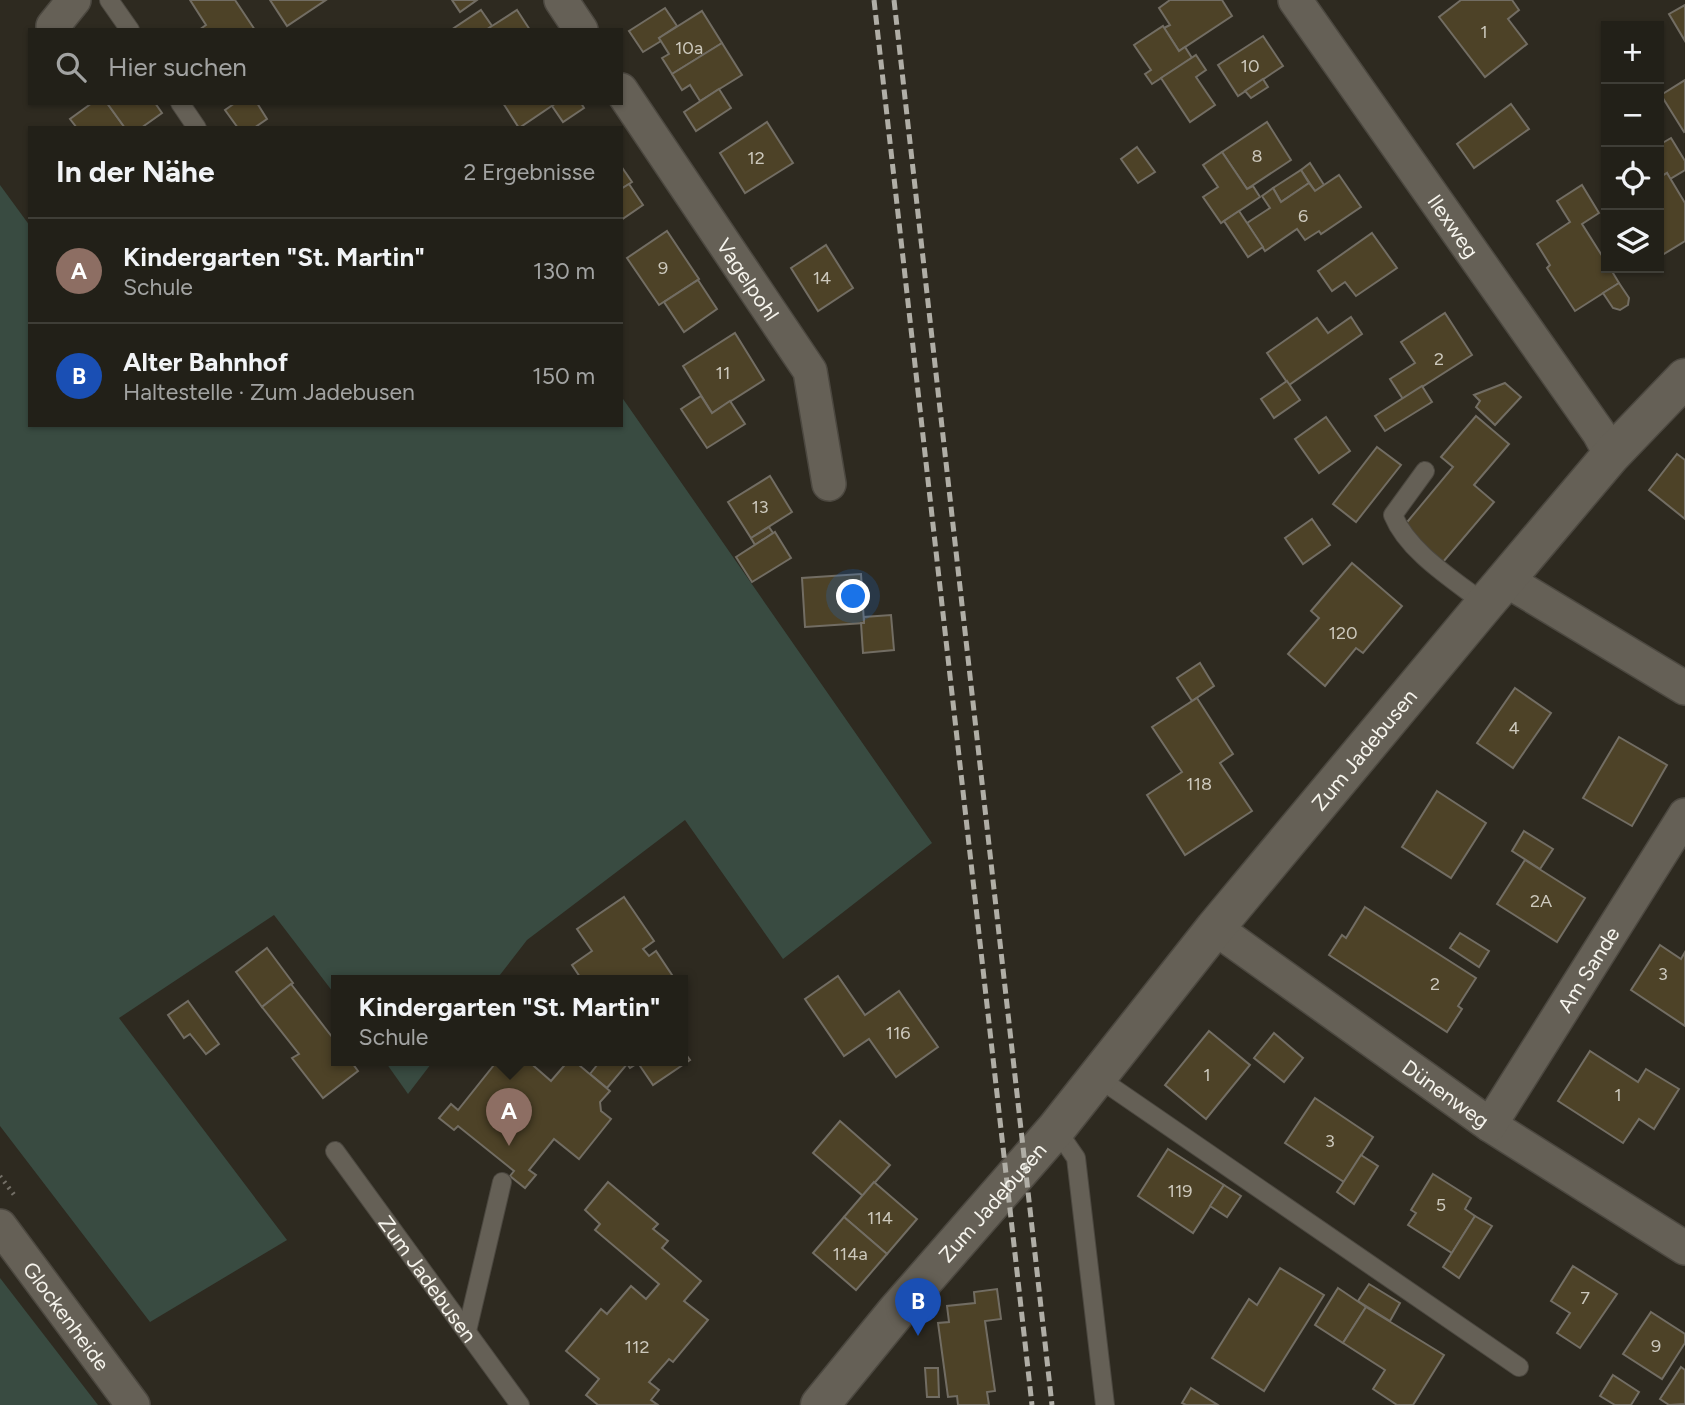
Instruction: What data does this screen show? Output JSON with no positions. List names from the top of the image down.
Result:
{
  "streets": {
    "street": [
      "Ilexweg",
      "Vagelpohl",
      "Zum Jadebusen",
      "Am Sande",
      "Dünenweg",
      "Glockenheide"
    ]
  },
  "crossings": [
    ["Ilexweg", "Zum Jadebusen"],
    ["Zum Jadebusen", "Dünenweg"],
    ["Am Sande", "Dünenweg"]
  ],
  "house_numbers": [
    "1",
    "10a",
    "10",
    "8",
    "12",
    "6",
    "9",
    "14",
    "2",
    "11",
    "13",
    "120",
    "4",
    "118",
    "2A",
    "3",
    "2",
    "116",
    "1",
    "1",
    "3",
    "119",
    "5",
    "114",
    "114a",
    "7",
    "9",
    "112"
  ],
  "page": {
    "map_buttons": ["+", "−"],
    "search": "Hier suchen",
    "heading": ["In der Nähe", "2 Ergebnisse"],
    "list": [
      {
        "mark": "A",
        "name": "Kindergarten \"St. Martin\"",
        "note": "Schule",
        "value": "130 m"
      },
      {
        "mark": "B",
        "name": "Alter Bahnhof",
        "note": "Haltestelle · Zum Jadebusen",
        "value": "150 m"
      }
    ],
    "popup": ["Kindergarten \"St. Martin\"", "Schule"],
    "pins": ["A", "B"]
  }
}
